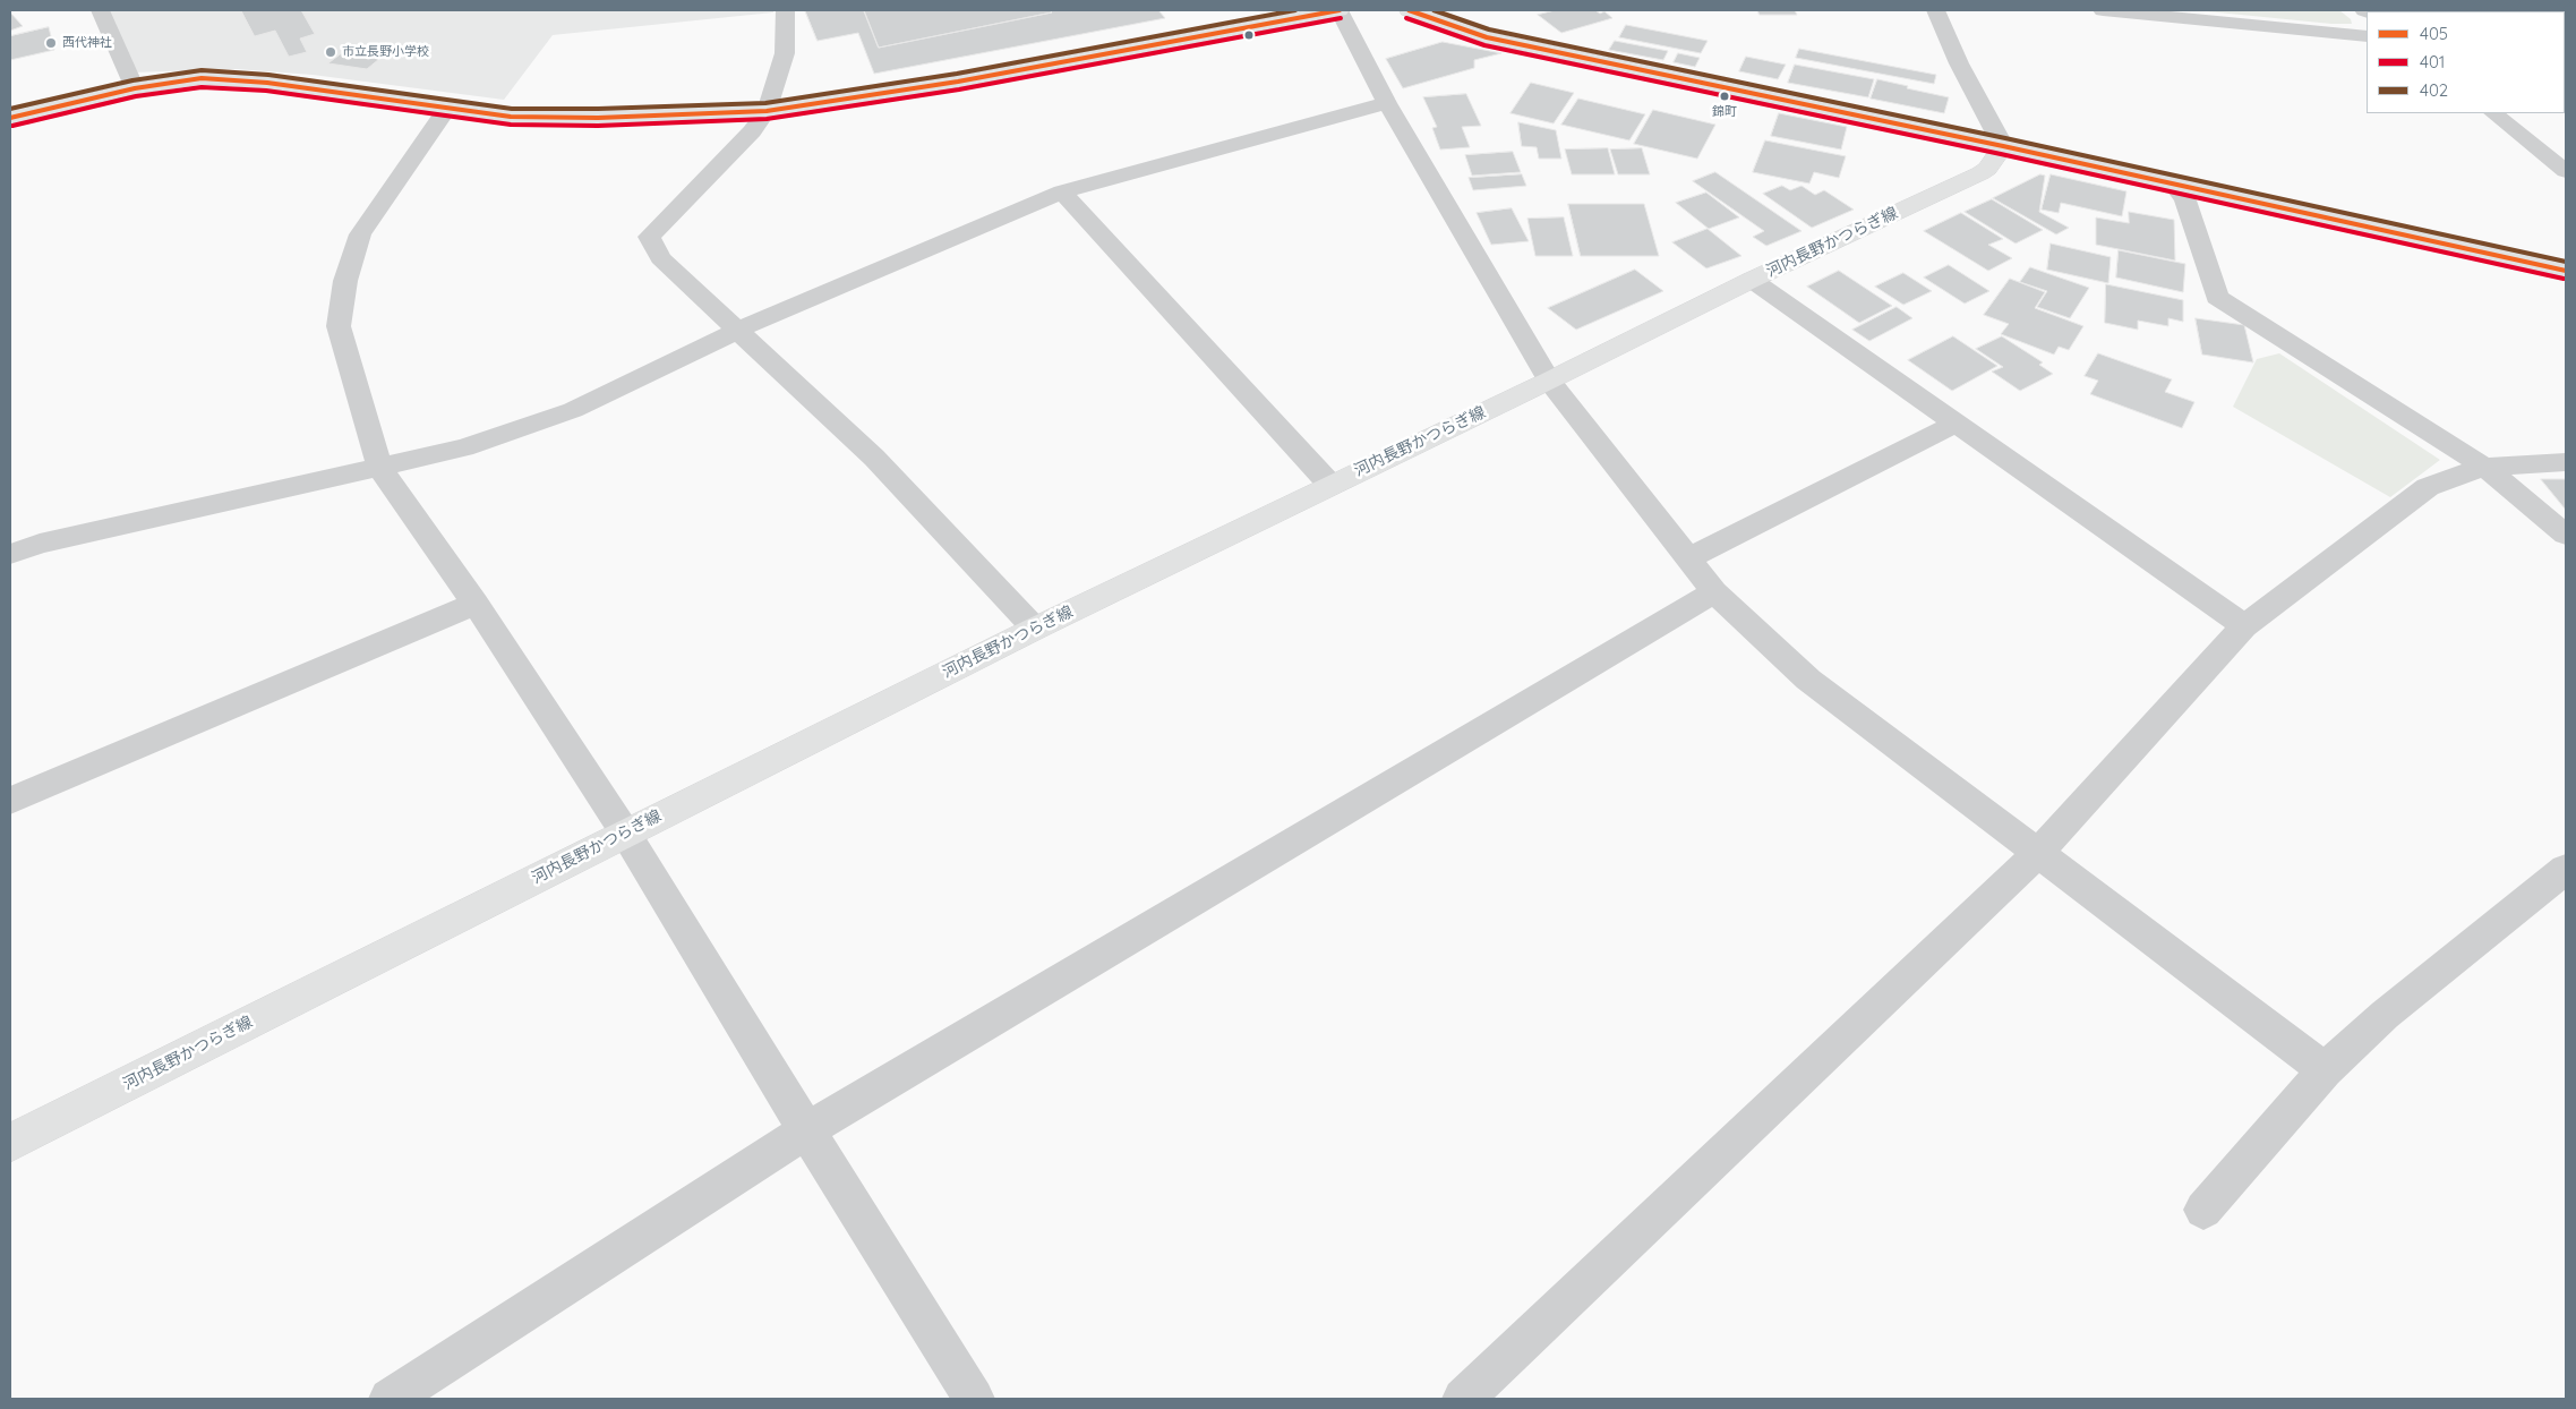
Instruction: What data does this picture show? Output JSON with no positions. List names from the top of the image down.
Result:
{
  "streets": {
    "main road": ["河内長野かつらぎ線"]
  },
  "places": ["西代神社", "市立長野小学校", "錦町"],
  "lines": ["transit line 405", "transit line 402", "transit line 401"],
  "legend": ["405", "401", "402"]
}
